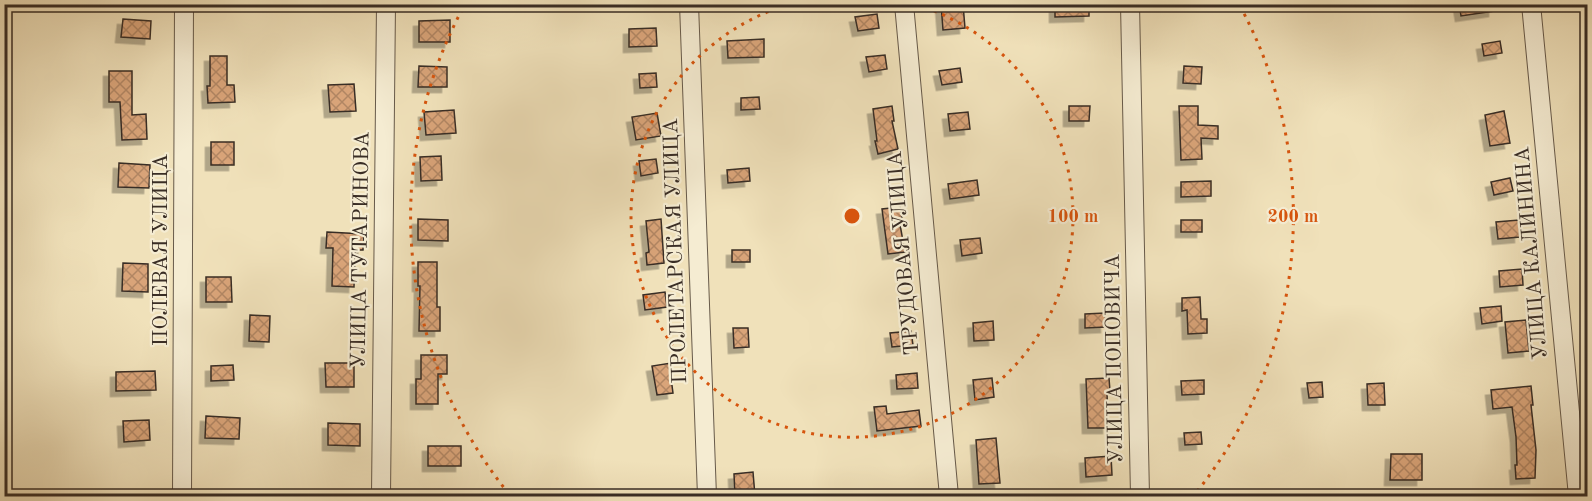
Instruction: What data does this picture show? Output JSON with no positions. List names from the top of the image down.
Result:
{
  "streets": {
    "street": [
      "ПОЛЕВАЯ УЛИЦА",
      "УЛИЦА ТУТАРИНОВА",
      "ПРОЛЕТАРСКАЯ УЛИЦА",
      "ТРУДОВАЯ УЛИЦА",
      "УЛИЦА КАЛИНИНА",
      "УЛИЦА ПОПОВИЧА"
    ]
  },
  "rings": ["100 m", "200 m"]
}
